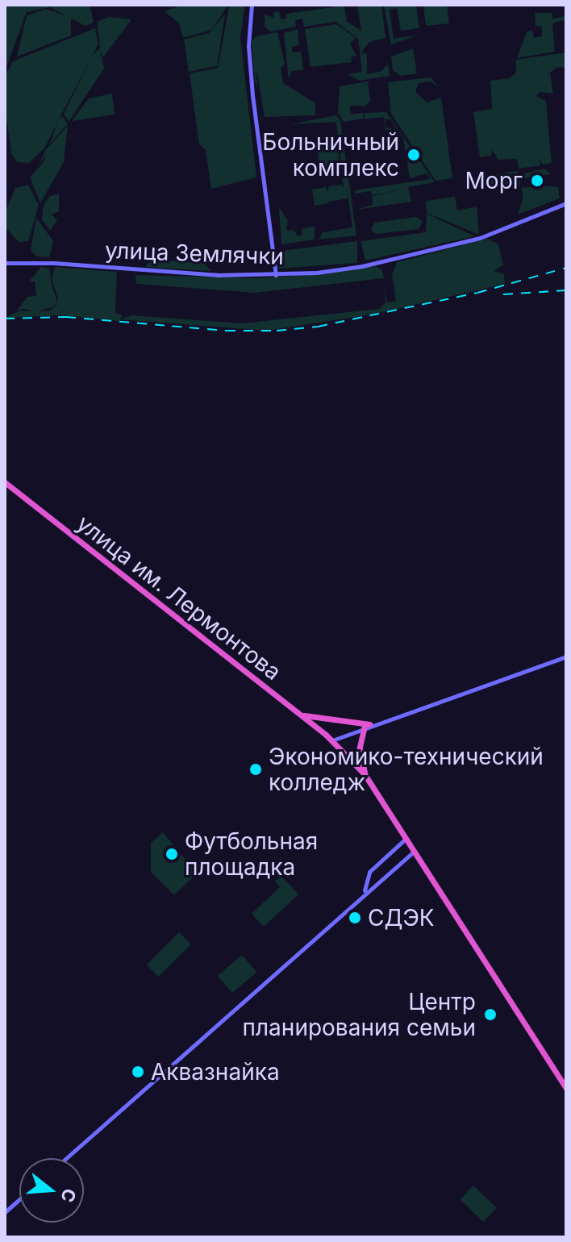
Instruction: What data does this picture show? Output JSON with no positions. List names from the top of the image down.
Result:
{
  "streets": {
    "highway": ["улица им. Лермонтова"],
    "main road": ["улица Землячки"]
  },
  "places": [
    "Больничный комплекс",
    "Морг",
    "Экономико-технический колледж",
    "Футбольная площадка",
    "СДЭК",
    "Центр планирования семьи",
    "Аквазнайка"
  ],
  "north": "right"
}
